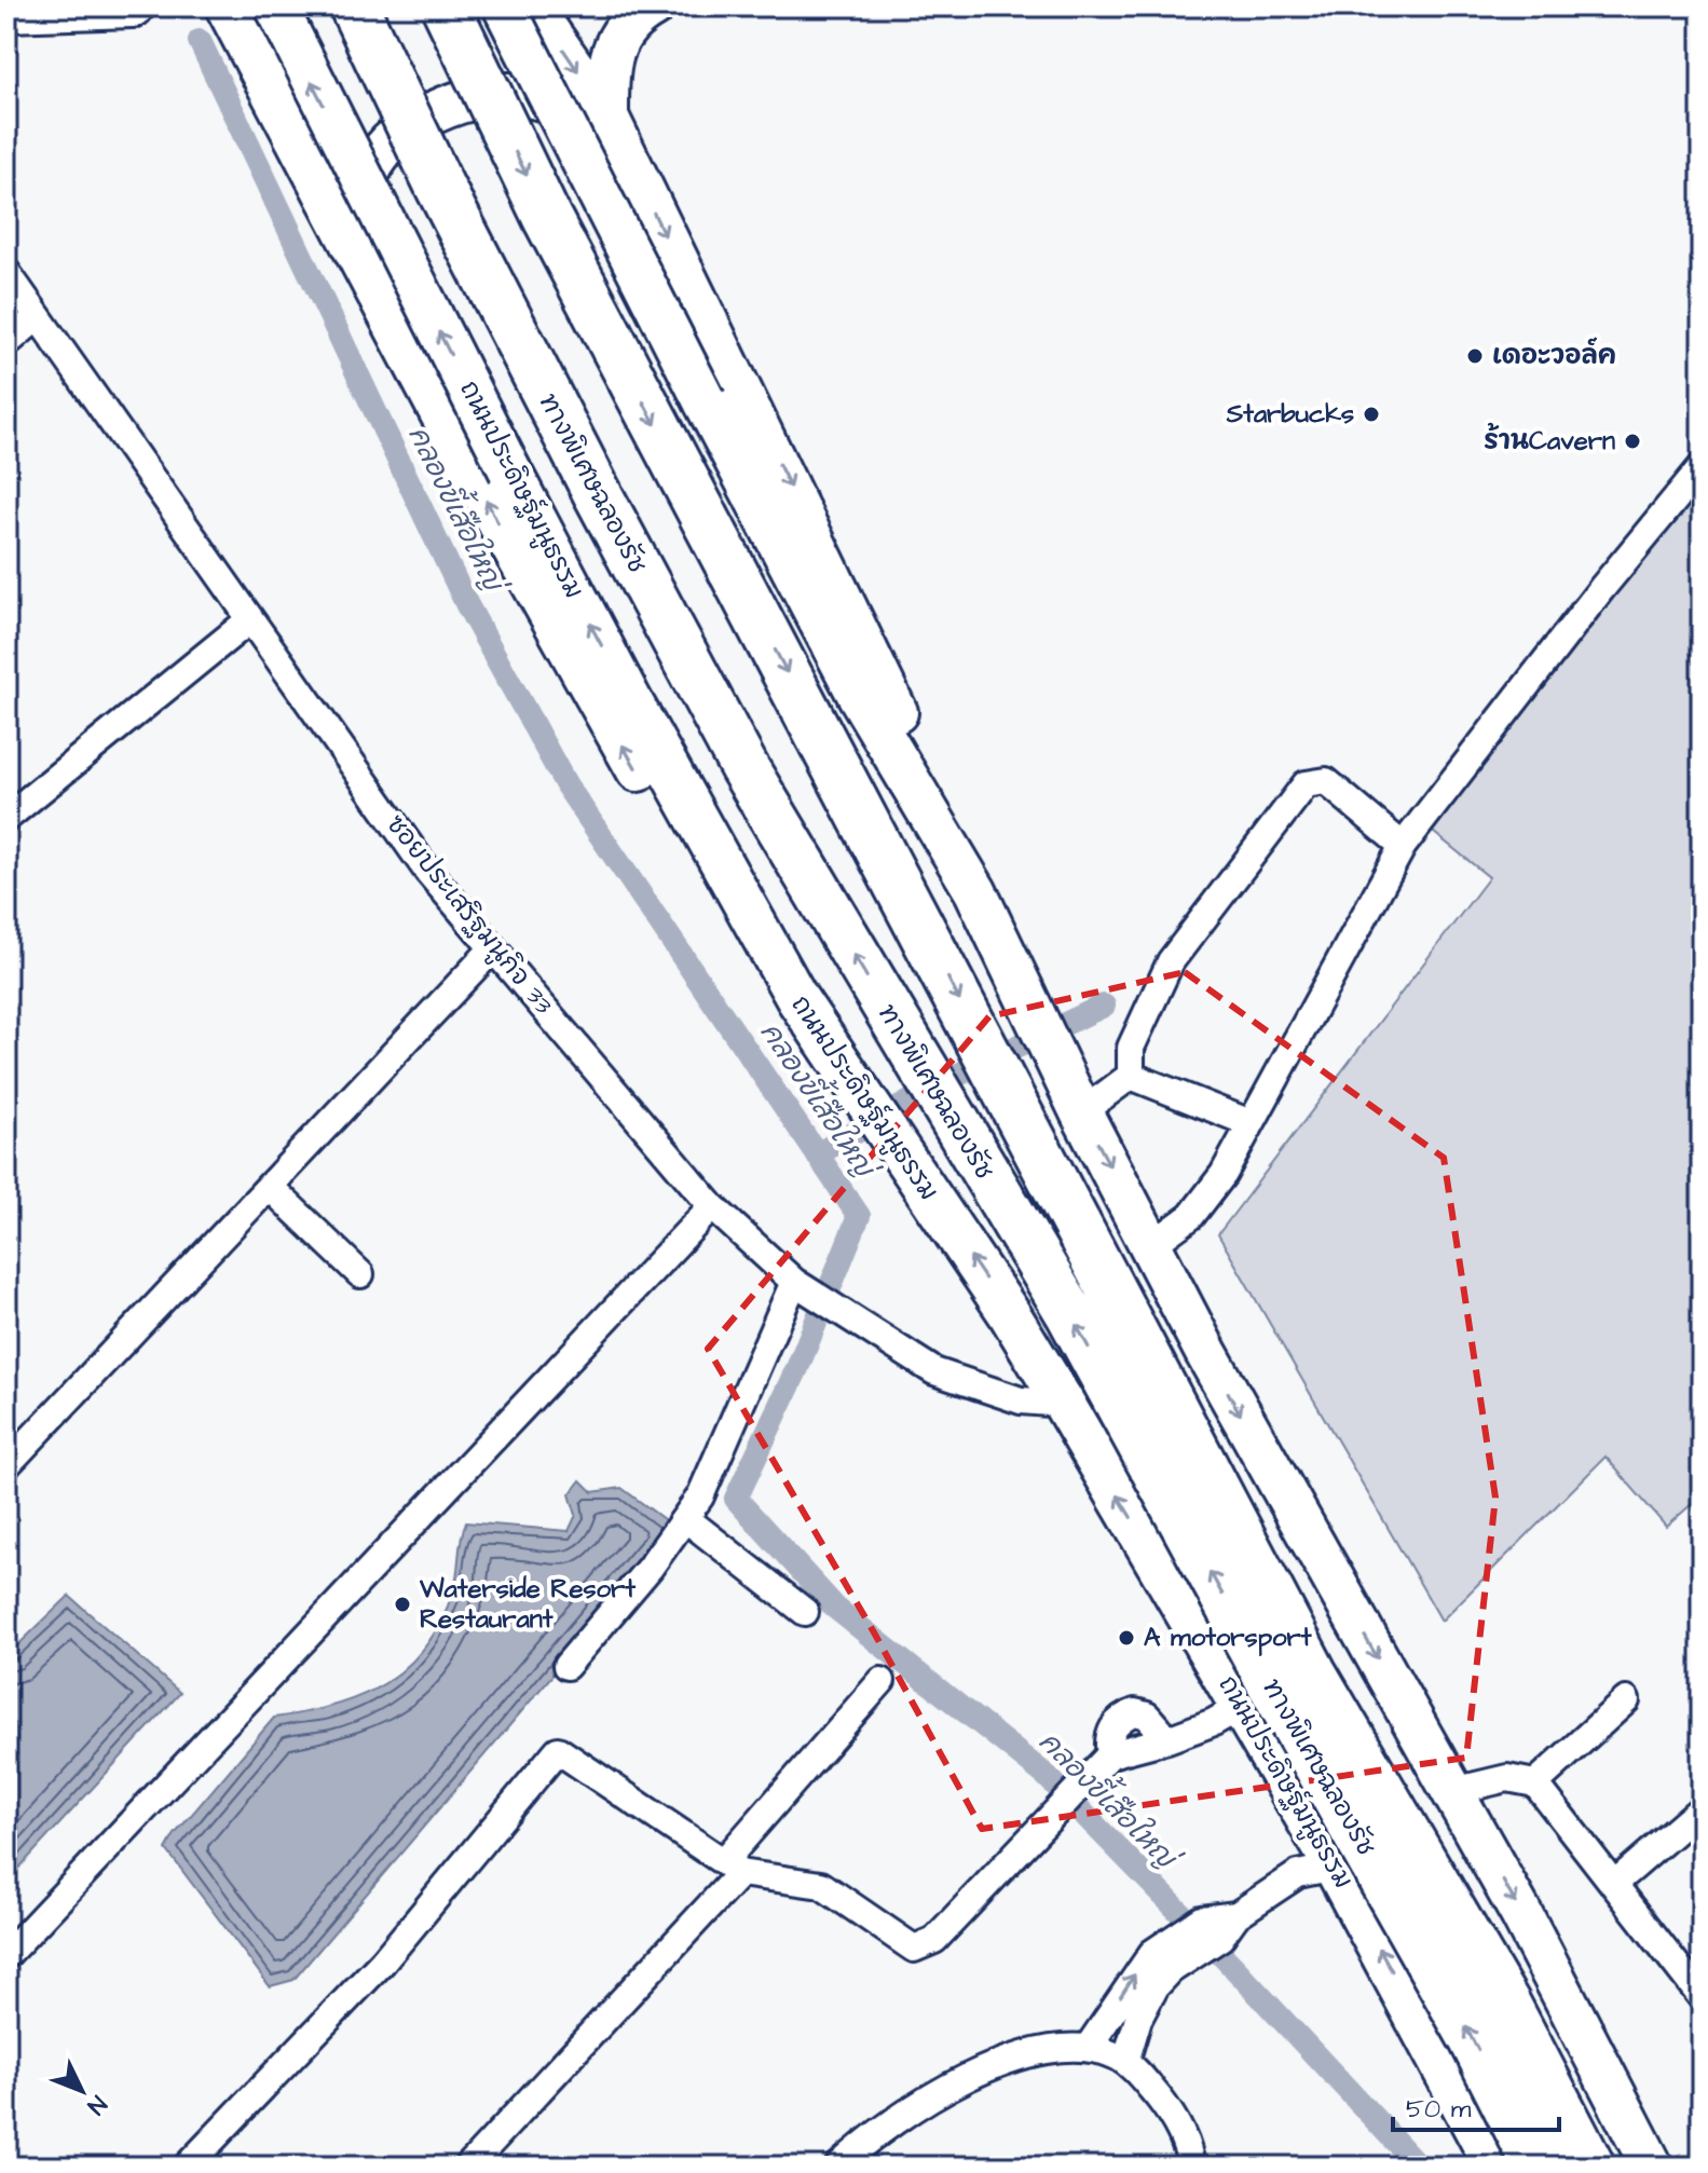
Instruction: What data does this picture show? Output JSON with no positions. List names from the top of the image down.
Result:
{
  "streets": {
    "highway": ["ทางพิเศษฉลองรัช"],
    "main road": ["ถนนประดิษฐ์มนูธรรม"],
    "street": ["ซอยประเสริฐมนูกิจ 33"]
  },
  "crossings": [
    ["ถนนประดิษฐ์มนูธรรม", "ซอยประเสริฐมนูกิจ 33"]
  ],
  "water": ["คลองขี้เสือใหญ่"],
  "places": [
    "เดอะวอล์ค",
    "Starbucks",
    "ร้านCavern",
    "Waterside Resort Restaurant",
    "A motorsport"
  ],
  "scale_bar": "50 m",
  "north": "bottom right"
}
